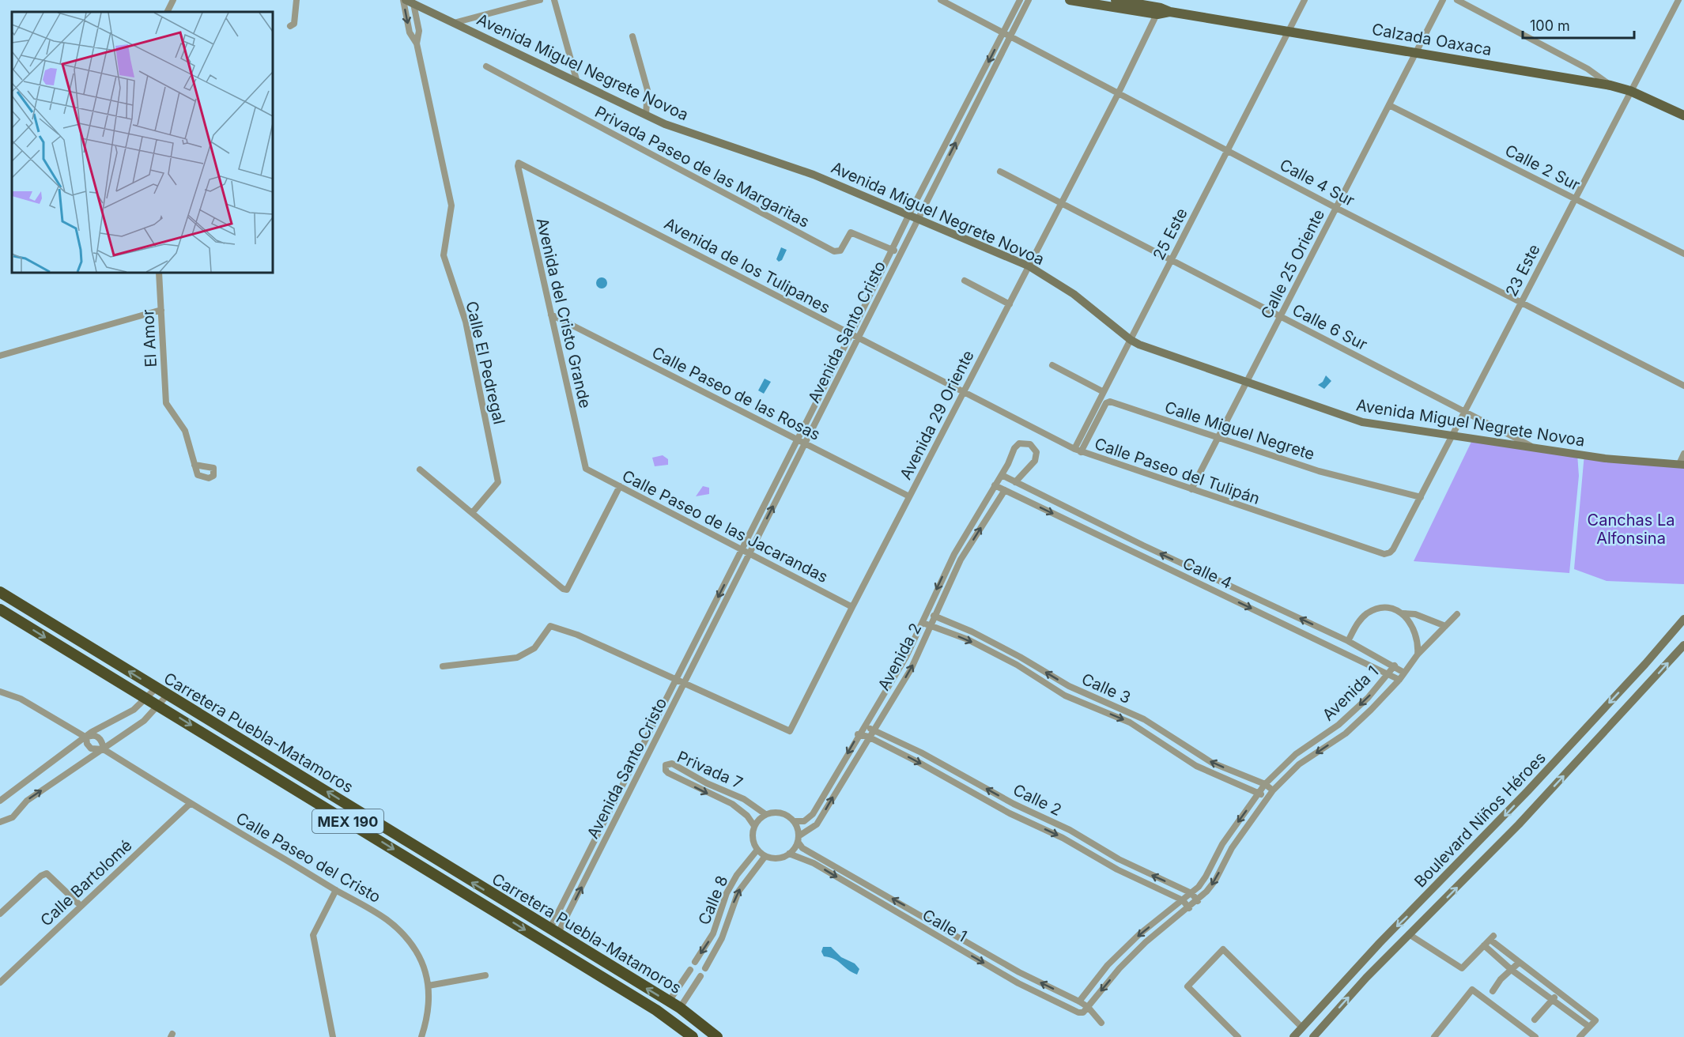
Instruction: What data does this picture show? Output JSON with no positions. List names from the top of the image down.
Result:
{
  "streets": {
    "highway": ["Carretera Puebla-Matamoros", "MEX 190"],
    "main road": ["Calzada Oaxaca", "Avenida Miguel Negrete Novoa", "Boulevard Niños Héroes"],
    "street": [
      "Privada Paseo de las Margaritas",
      "Calle 2 Sur",
      "Calle 4 Sur",
      "25 Este",
      "Calle 25 Oriente",
      "Avenida de los Tulipanes",
      "23 Este",
      "Avenida del Cristo Grande",
      "Calle 6 Sur",
      "Avenida Santo Cristo",
      "El Amor",
      "Calle El Pedregal",
      "Calle Paseo de las Rosas",
      "Avenida 29 Oriente",
      "Calle Miguel Negrete",
      "Calle Paseo del Tulipán",
      "Calle Paseo de las Jacarandas",
      "Calle 4",
      "Avenida 2",
      "Calle 3",
      "Avenida 1",
      "Privada 7",
      "Calle 2",
      "Calle Paseo del Cristo",
      "Calle Bartolomé",
      "Calle 8",
      "Calle 1"
    ]
  },
  "crossings": [
    ["Calzada Oaxaca", "25 Este"],
    ["Calzada Oaxaca", "Calle 25 Oriente"],
    ["Calzada Oaxaca", "23 Este"],
    ["Calzada Oaxaca", "Avenida 29 Oriente"],
    ["Avenida Miguel Negrete Novoa", "25 Este"],
    ["Avenida Miguel Negrete Novoa", "Calle 25 Oriente"],
    ["Avenida Miguel Negrete Novoa", "23 Este"],
    ["Avenida Miguel Negrete Novoa", "Calle 6 Sur"],
    ["Avenida Miguel Negrete Novoa", "Avenida Santo Cristo"],
    ["Avenida Miguel Negrete Novoa", "Calle El Pedregal"],
    ["Avenida Miguel Negrete Novoa", "Avenida 29 Oriente"],
    ["Privada Paseo de las Margaritas", "Avenida Santo Cristo"],
    ["Calle 2 Sur", "Calle 25 Oriente"],
    ["Calle 2 Sur", "23 Este"],
    ["Calle 4 Sur", "25 Este"],
    ["Calle 4 Sur", "Calle 25 Oriente"],
    ["Calle 4 Sur", "23 Este"],
    ["Calle 4 Sur", "Avenida Santo Cristo"],
    ["Calle 4 Sur", "Avenida 29 Oriente"],
    ["25 Este", "Calle 6 Sur"],
    ["25 Este", "Calle Paseo del Tulipán"],
    ["Calle 25 Oriente", "Calle 6 Sur"],
    ["Calle 25 Oriente", "Calle Miguel Negrete"],
    ["Calle 25 Oriente", "Calle Paseo del Tulipán"],
    ["Avenida de los Tulipanes", "Avenida del Cristo Grande"],
    ["Avenida de los Tulipanes", "Avenida Santo Cristo"],
    ["Avenida de los Tulipanes", "Avenida 29 Oriente"],
    ["Avenida de los Tulipanes", "Calle Paseo del Tulipán"],
    ["23 Este", "Calle 6 Sur"],
    ["23 Este", "Calle Miguel Negrete"],
    ["23 Este", "Calle Paseo del Tulipán"],
    ["Avenida del Cristo Grande", "Calle Paseo de las Rosas"],
    ["Avenida del Cristo Grande", "Calle Paseo de las Jacarandas"],
    ["Calle 6 Sur", "Avenida 29 Oriente"],
    ["Avenida Santo Cristo", "Calle Paseo de las Rosas"],
    ["Avenida Santo Cristo", "Avenida 29 Oriente"],
    ["Avenida Santo Cristo", "Calle Paseo de las Jacarandas"],
    ["Avenida Santo Cristo", "Carretera Puebla-Matamoros"],
    ["Calle Paseo de las Rosas", "Avenida 29 Oriente"],
    ["Avenida 29 Oriente", "Calle Paseo del Tulipán"],
    ["Avenida 29 Oriente", "Calle Paseo de las Jacarandas"],
    ["Calle Miguel Negrete", "Calle Paseo del Tulipán"],
    ["Calle 4", "Avenida 2"],
    ["Calle 4", "Avenida 1"],
    ["Avenida 2", "Calle 3"],
    ["Avenida 2", "Privada 7"],
    ["Avenida 2", "Calle 2"],
    ["Avenida 2", "Calle 8"],
    ["Avenida 2", "Calle 1"],
    ["Calle 3", "Avenida 1"],
    ["Avenida 1", "Calle 2"],
    ["Avenida 1", "Calle 1"],
    ["Privada 7", "Calle 8"],
    ["Privada 7", "Calle 1"],
    ["Calle Paseo del Cristo", "Calle Bartolomé"],
    ["Calle 8", "Calle 1"]
  ],
  "one_way": ["Avenida 1"],
  "parks": ["Canchas La Alfonsina"],
  "scale_bar": "100 m"
}
